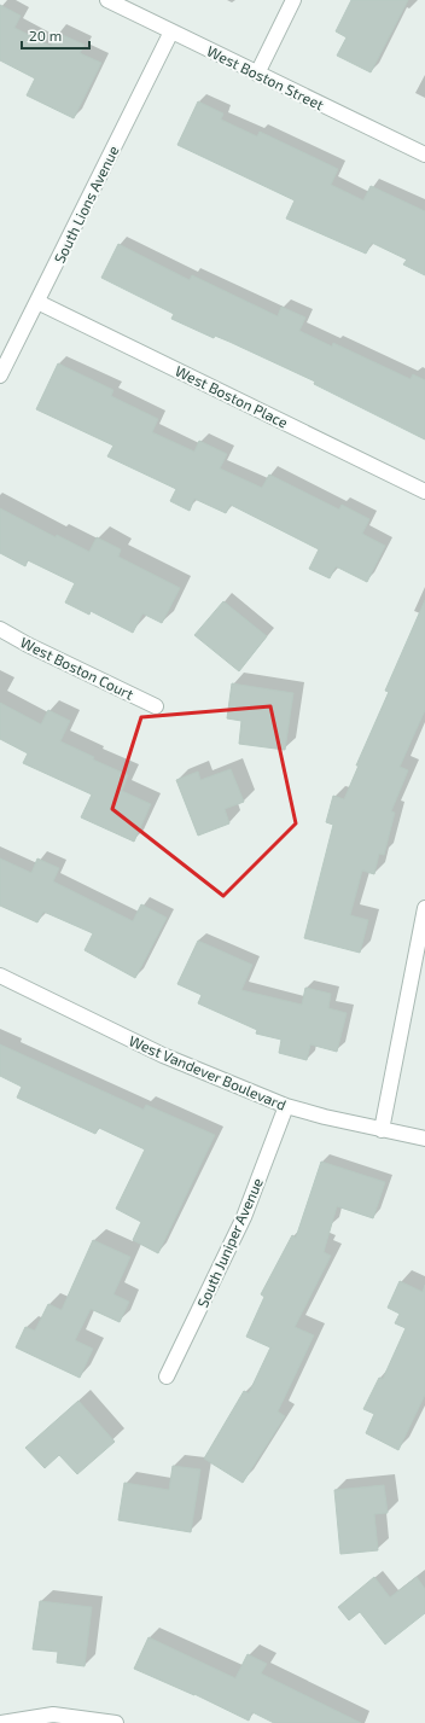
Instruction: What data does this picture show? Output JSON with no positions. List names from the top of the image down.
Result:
{
  "streets": {
    "street": [
      "West Boston Street",
      "South Lions Avenue",
      "West Boston Place",
      "West Boston Court",
      "West Vandever Boulevard",
      "South Juniper Avenue"
    ]
  },
  "crossings": [
    ["West Boston Street", "South Lions Avenue"],
    ["South Lions Avenue", "West Boston Place"],
    ["West Vandever Boulevard", "South Juniper Avenue"]
  ],
  "scale_bar": "20 m"
}
